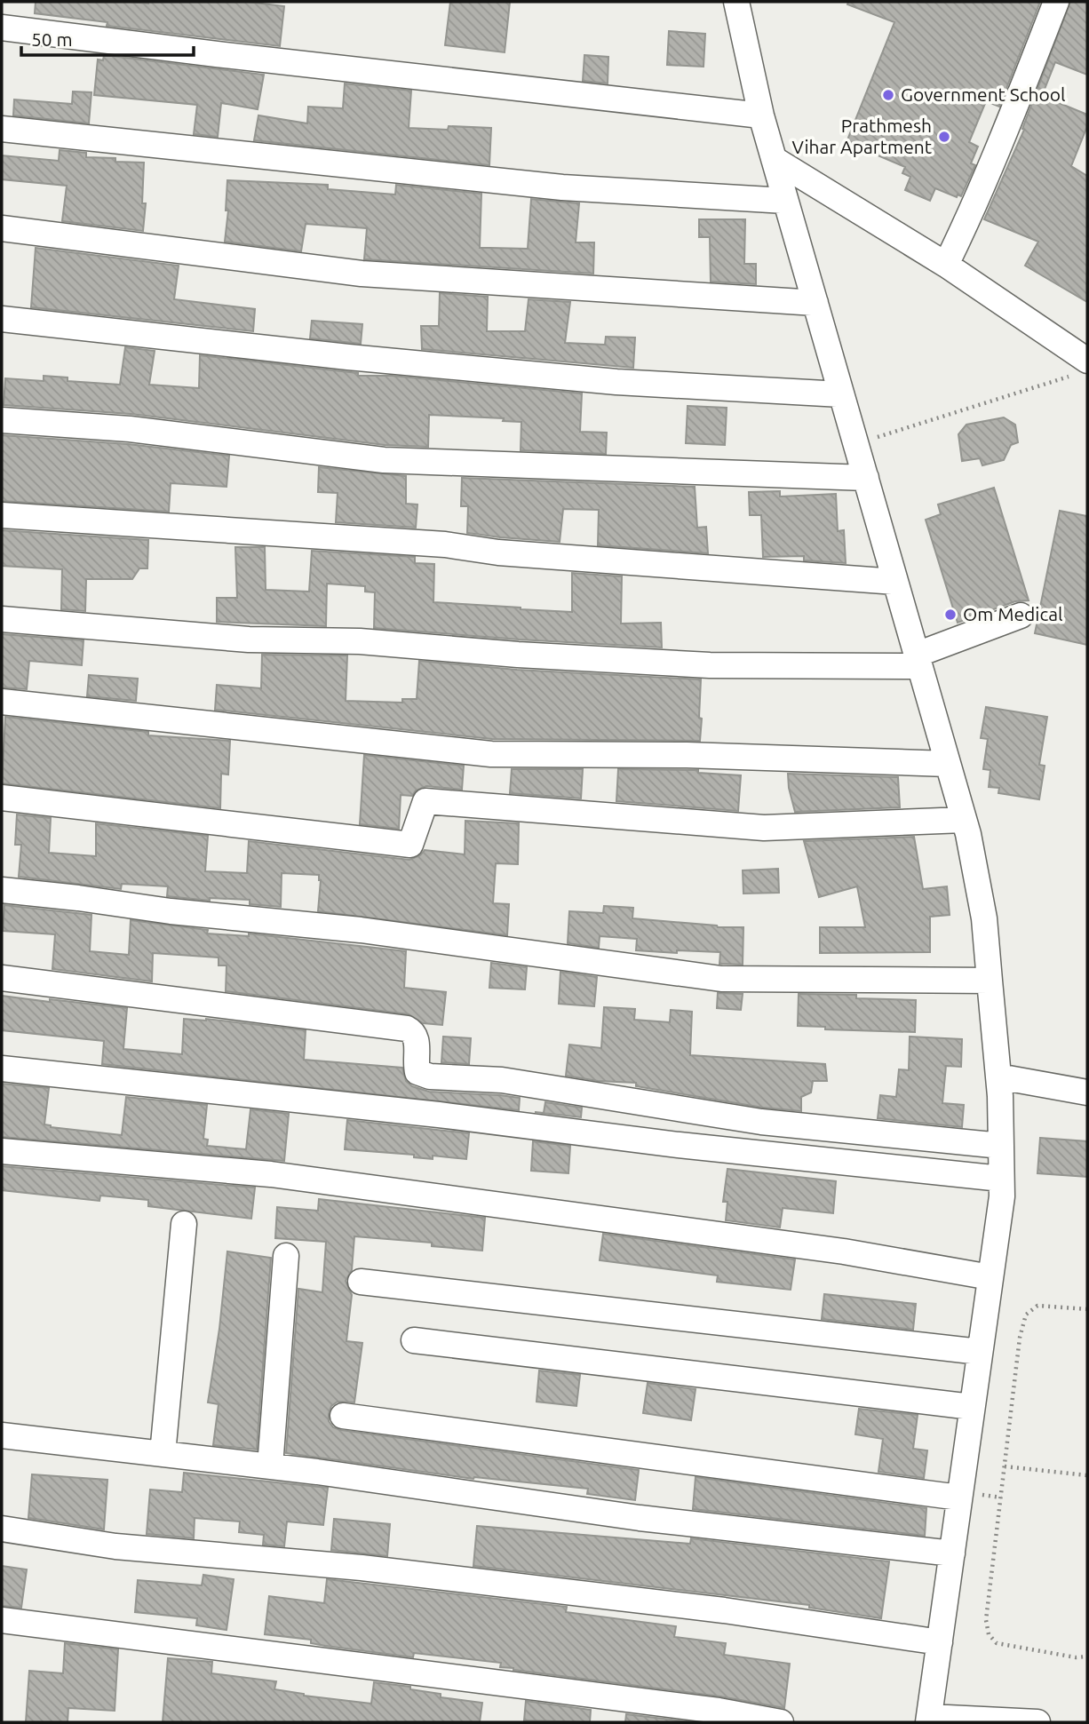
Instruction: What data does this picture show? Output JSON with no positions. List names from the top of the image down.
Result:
{
  "places": ["Government School", "Prathmesh Vihar Apartment", "Om Medical"],
  "scale_bar": "50 m"
}
